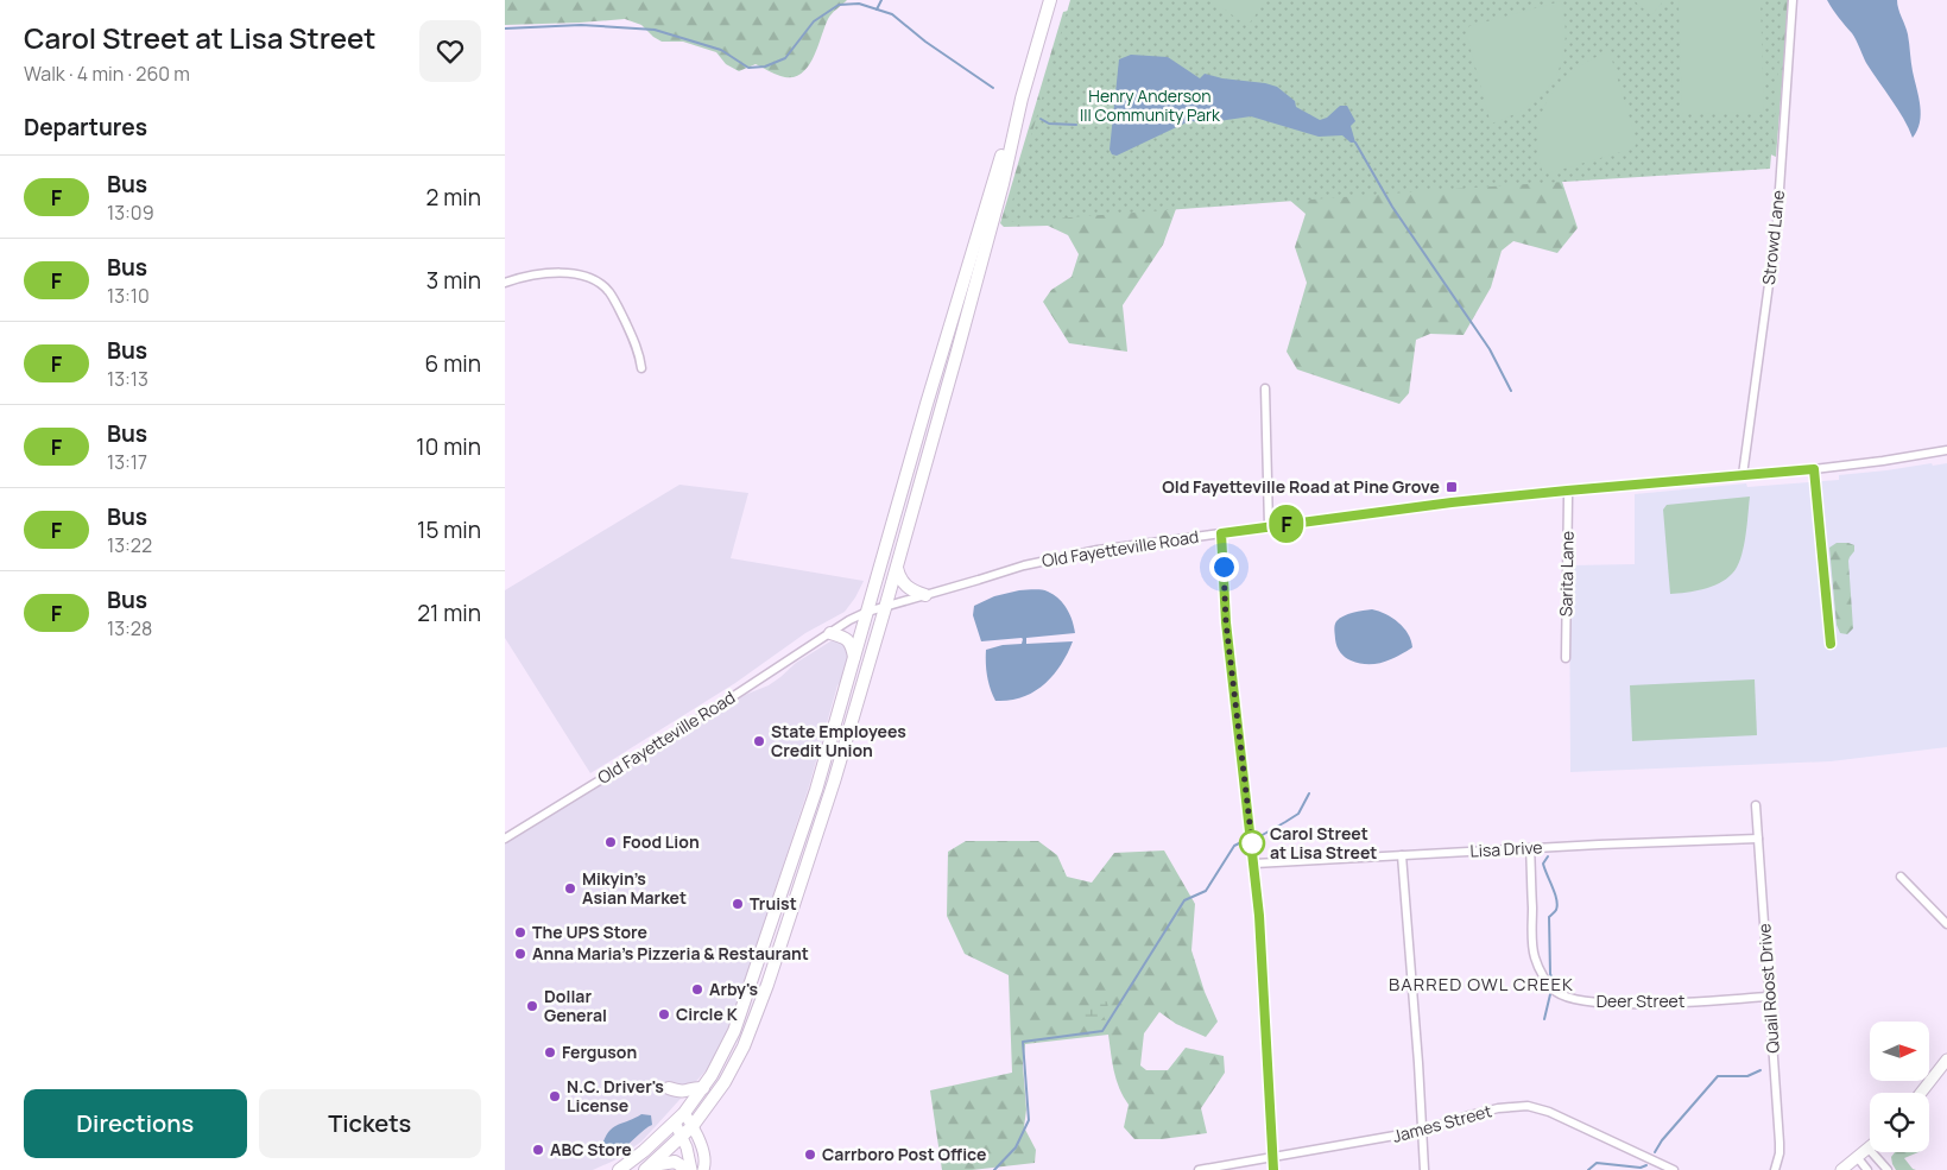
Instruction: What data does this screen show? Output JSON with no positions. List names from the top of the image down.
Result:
{
  "streets": {
    "street": [
      "Strowd Lane",
      "Old Fayetteville Road",
      "Sarita Lane",
      "Lisa Drive",
      "Quail Roost Drive",
      "Deer Street",
      "James Street"
    ]
  },
  "crossings": [
    ["Strowd Lane", "Old Fayetteville Road"],
    ["Old Fayetteville Road", "Sarita Lane"],
    ["Lisa Drive", "Quail Roost Drive"],
    ["Lisa Drive", "Deer Street"],
    ["Quail Roost Drive", "Deer Street"]
  ],
  "districts": ["BARRED OWL CREEK"],
  "parks": ["Henry Anderson III Community Park"],
  "places": {
    "transit": ["Old Fayetteville Road at Pine Grove"],
    "other": [
      "State Employees Credit Union",
      "Food Lion",
      "Carol Street at Lisa Street",
      "Mikyin’s Asian Market",
      "Truist",
      "The UPS Store",
      "Anna Maria's Pizzeria & Restaurant",
      "Arby's",
      "Dollar General",
      "Circle K",
      "Ferguson",
      "N.C. Driver's License",
      "ABC Store",
      "Carrboro Post Office"
    ]
  },
  "lines": ["bus line F"],
  "north": "right",
  "page": {
    "heading": [
      ["Carol Street at Lisa Street", "Walk · 4 min · 260 m"],
      "Departures"
    ],
    "on_map": "F",
    "list": [
      {
        "mark": "F",
        "name": "Bus",
        "note": "13:09",
        "value": "2 min"
      },
      {
        "mark": "F",
        "name": "Bus",
        "note": "13:10",
        "value": "3 min"
      },
      {
        "mark": "F",
        "name": "Bus",
        "note": "13:13",
        "value": "6 min"
      },
      {
        "mark": "F",
        "name": "Bus",
        "note": "13:17",
        "value": "10 min"
      },
      {
        "mark": "F",
        "name": "Bus",
        "note": "13:22",
        "value": "15 min"
      },
      {
        "mark": "F",
        "name": "Bus",
        "note": "13:28",
        "value": "21 min"
      }
    ],
    "buttons": ["Directions", "Tickets"]
  }
}
